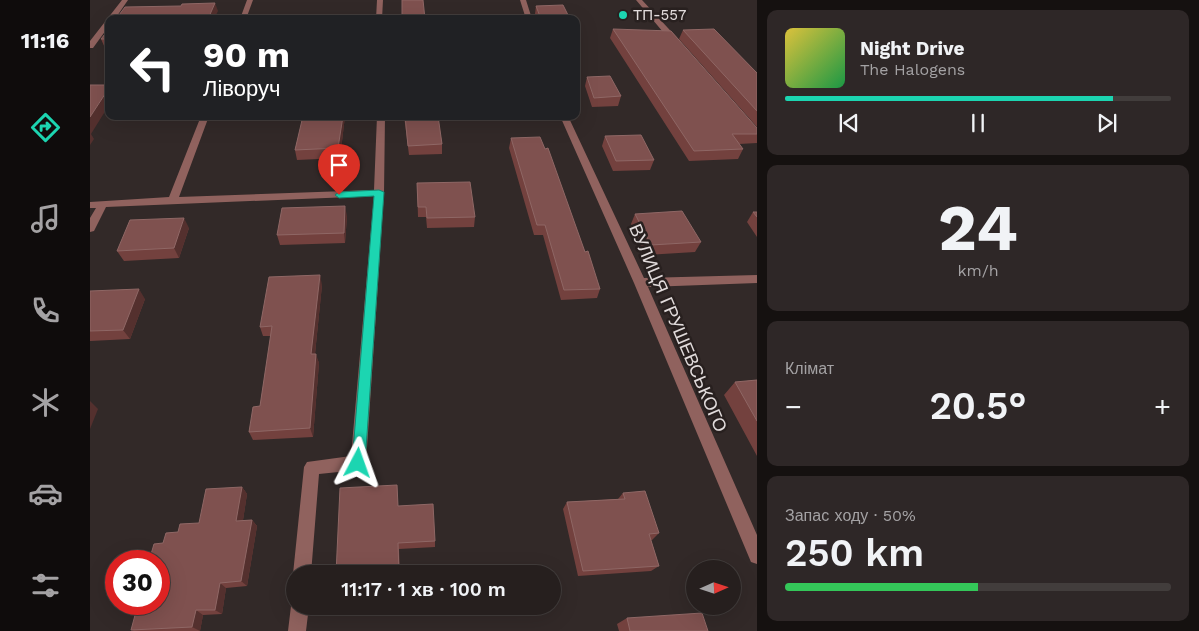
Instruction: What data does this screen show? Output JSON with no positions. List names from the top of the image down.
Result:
{
  "streets": {
    "street": ["ВУЛИЦЯ ГРУШЕВСЬКОГО"]
  },
  "places": ["ТП-557"],
  "north": "right",
  "page": {
    "tabs": "11:16",
    "turn": ["90 m", "Ліворуч"],
    "song": ["Night Drive", "The Halogens"],
    "tile": [
      ["24", "km/h"],
      "Клімат",
      ["Запас ходу · 50%", "250 km"]
    ],
    "heat": ["−", "20.5°", "+"],
    "limit": "30",
    "trip": "11:17 · 1 хв · 100 m"
  }
}
